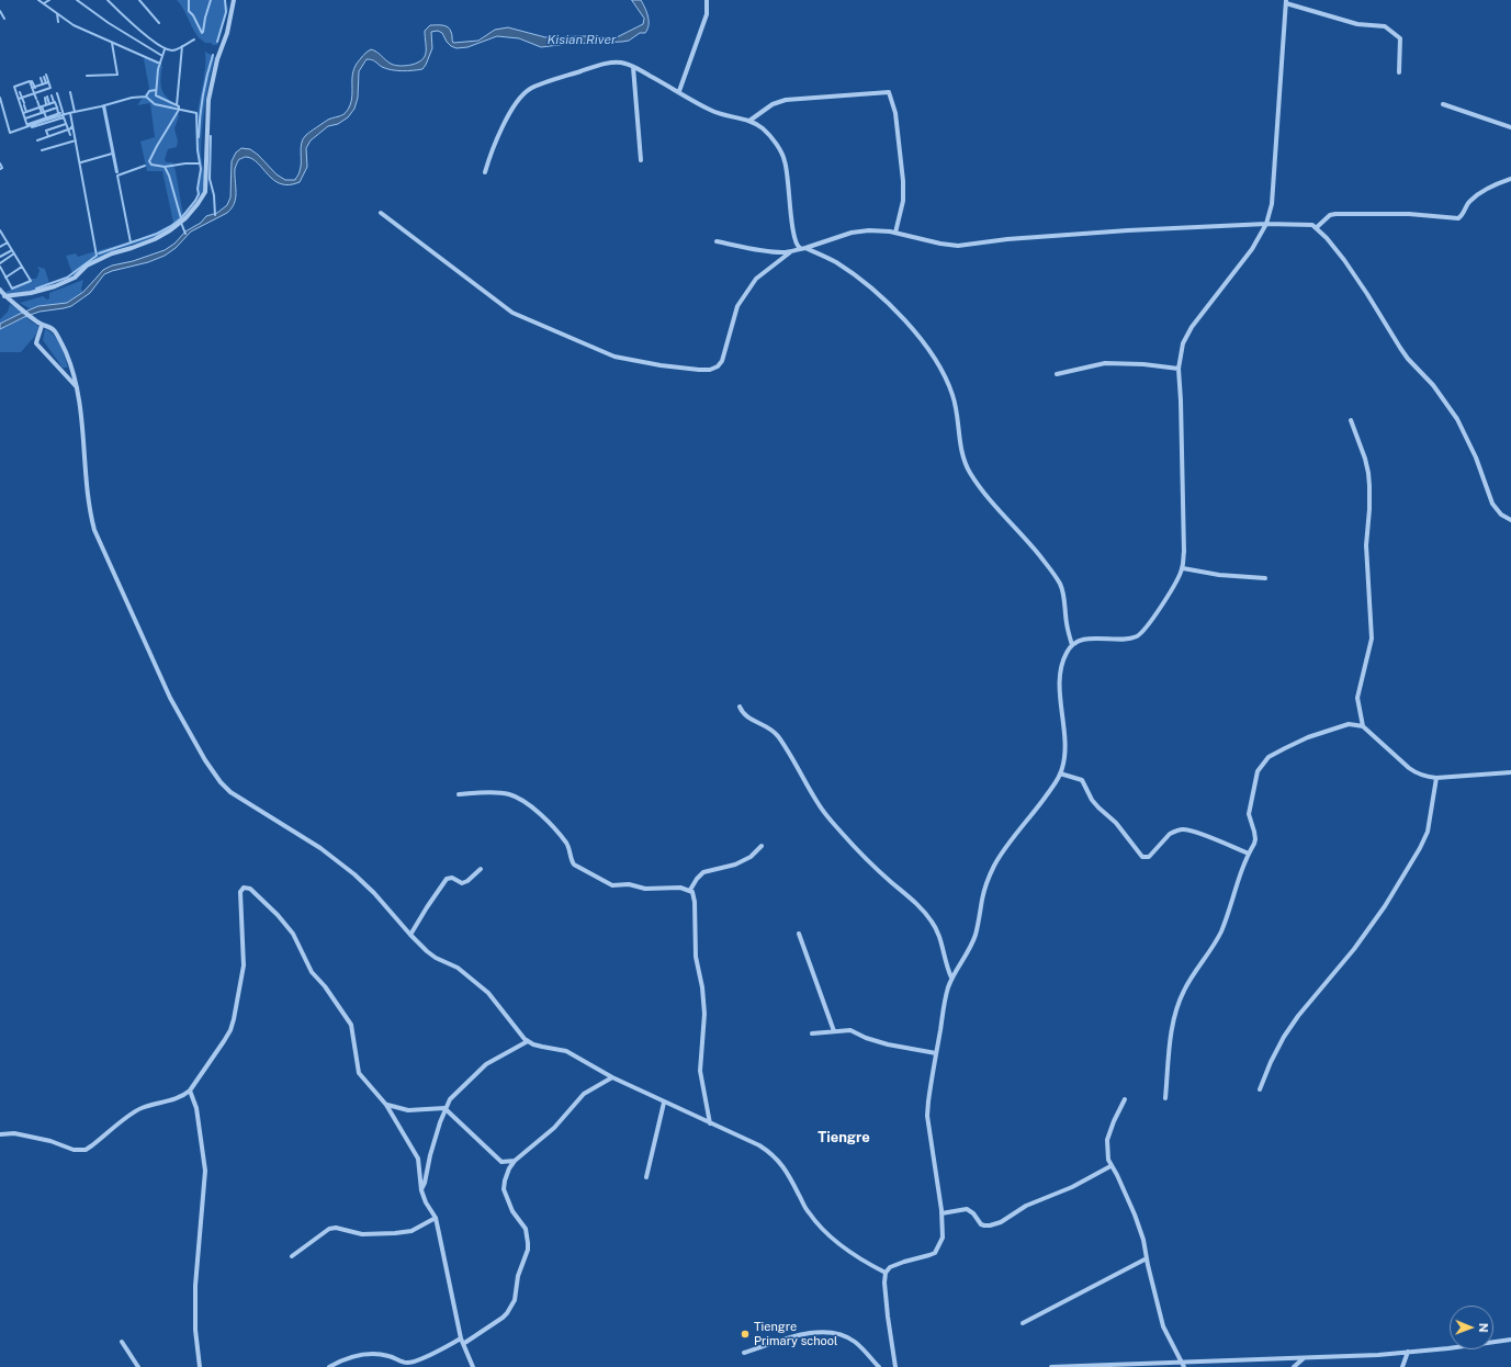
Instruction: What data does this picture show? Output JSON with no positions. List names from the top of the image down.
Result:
{
  "districts": ["Tiengre"],
  "water": ["Kisian River"],
  "places": ["Tiengre Primary school"],
  "north": "right"
}
